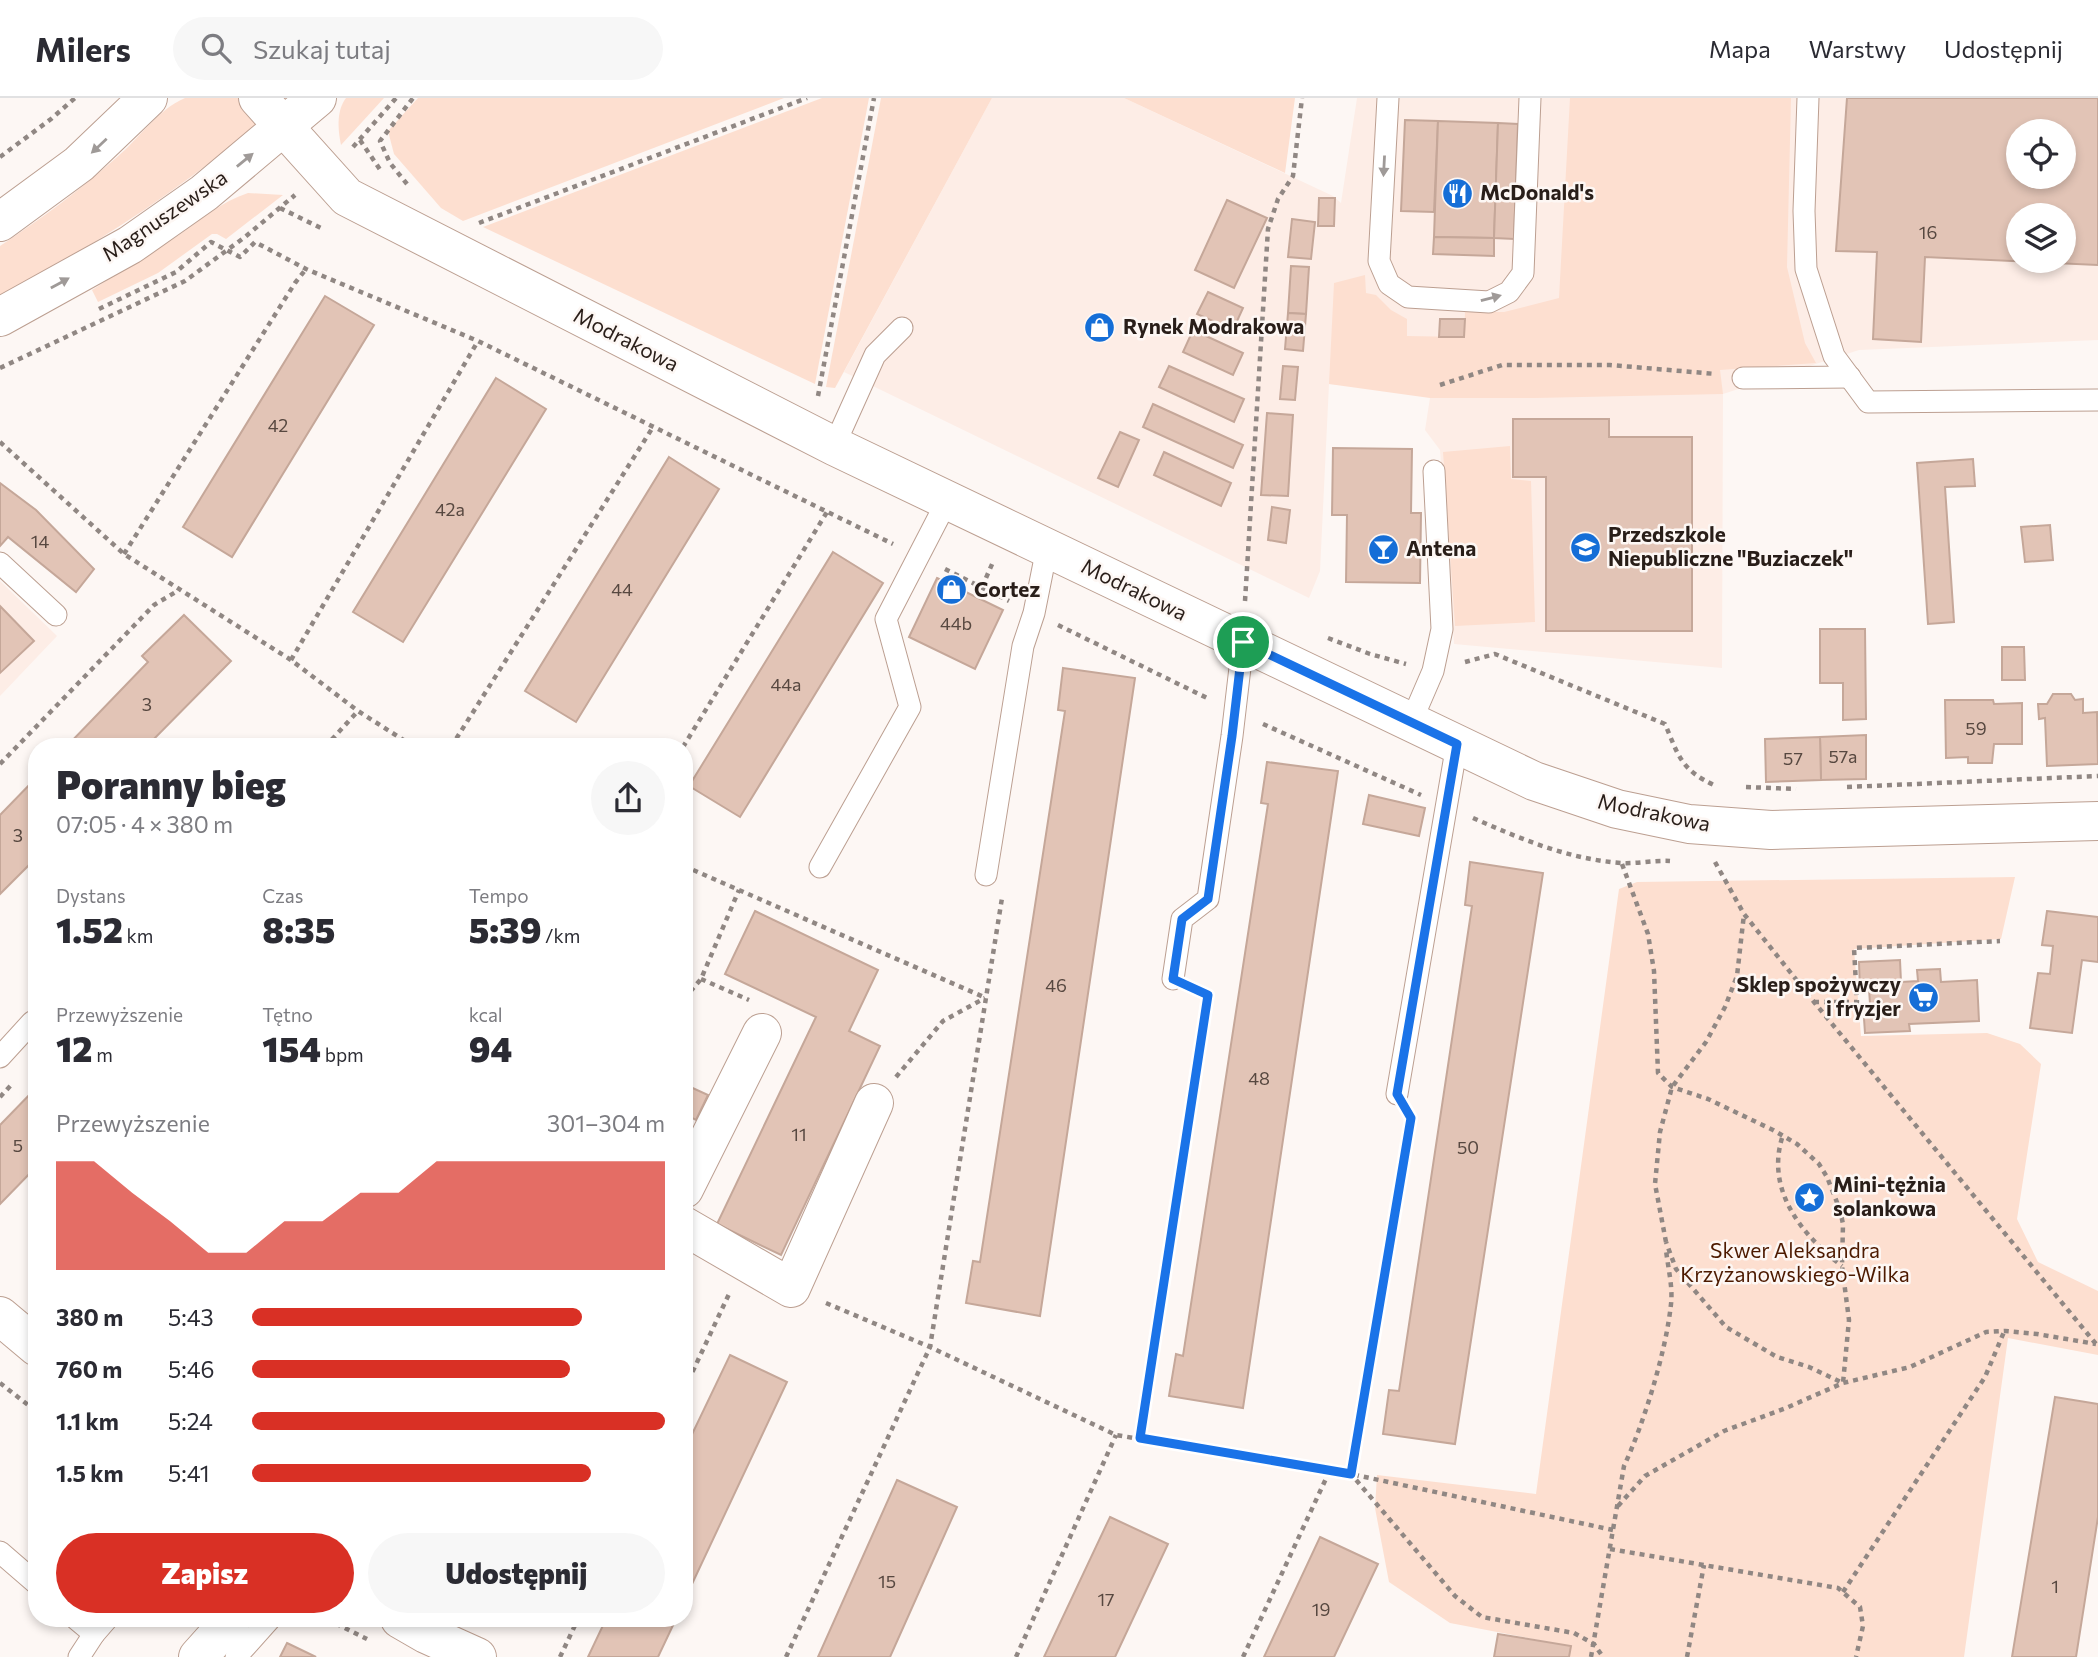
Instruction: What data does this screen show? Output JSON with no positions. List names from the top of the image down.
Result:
{
  "streets": {
    "street": ["Magnuszewska", "Modrakowa"]
  },
  "crossings": [
    ["Magnuszewska", "Modrakowa"]
  ],
  "parks": ["Skwer Aleksandra Krzyżanowskiego-Wilka"],
  "places": {
    "restaurant": ["McDonald's"],
    "shop": ["Rynek Modrakowa", "Cortez"],
    "school or university": ["Przedszkole Niepubliczne \"Buziaczek\""],
    "bar": ["Antena"],
    "supermarket": ["Sklep spożywczy i fryzjer"],
    "place": ["Mini-tężnia solankowa"]
  },
  "house_numbers": [
    "16",
    "42",
    "42a",
    "14",
    "44",
    "44b",
    "44a",
    "3",
    "59",
    "57a",
    "57",
    "3",
    "46",
    "48",
    "11",
    "5",
    "50",
    "15",
    "1",
    "17",
    "19"
  ],
  "page": {
    "header": "Milers",
    "search": "Szukaj tutaj",
    "nav": ["Mapa", "Warstwy", "Udostępnij"],
    "heading": ["Poranny bieg", "07:05 · 4 × 380 m"],
    "stats": [
      ["Dystans", "1.52 km"],
      ["Czas", "8:35"],
      ["Tempo", "5:39 /km"],
      ["Przewyższenie", "12 m"],
      ["Tętno", "154 bpm"],
      ["kcal", "94"]
    ],
    "chart": ["Przewyższenie", "301–304 m"],
    "list": [
      {
        "name": "380 m",
        "note": "5:43"
      },
      {
        "name": "760 m",
        "note": "5:46"
      },
      {
        "name": "1.1 km",
        "note": "5:24"
      },
      {
        "name": "1.5 km",
        "note": "5:41"
      }
    ],
    "buttons": ["Zapisz", "Udostępnij"]
  }
}
